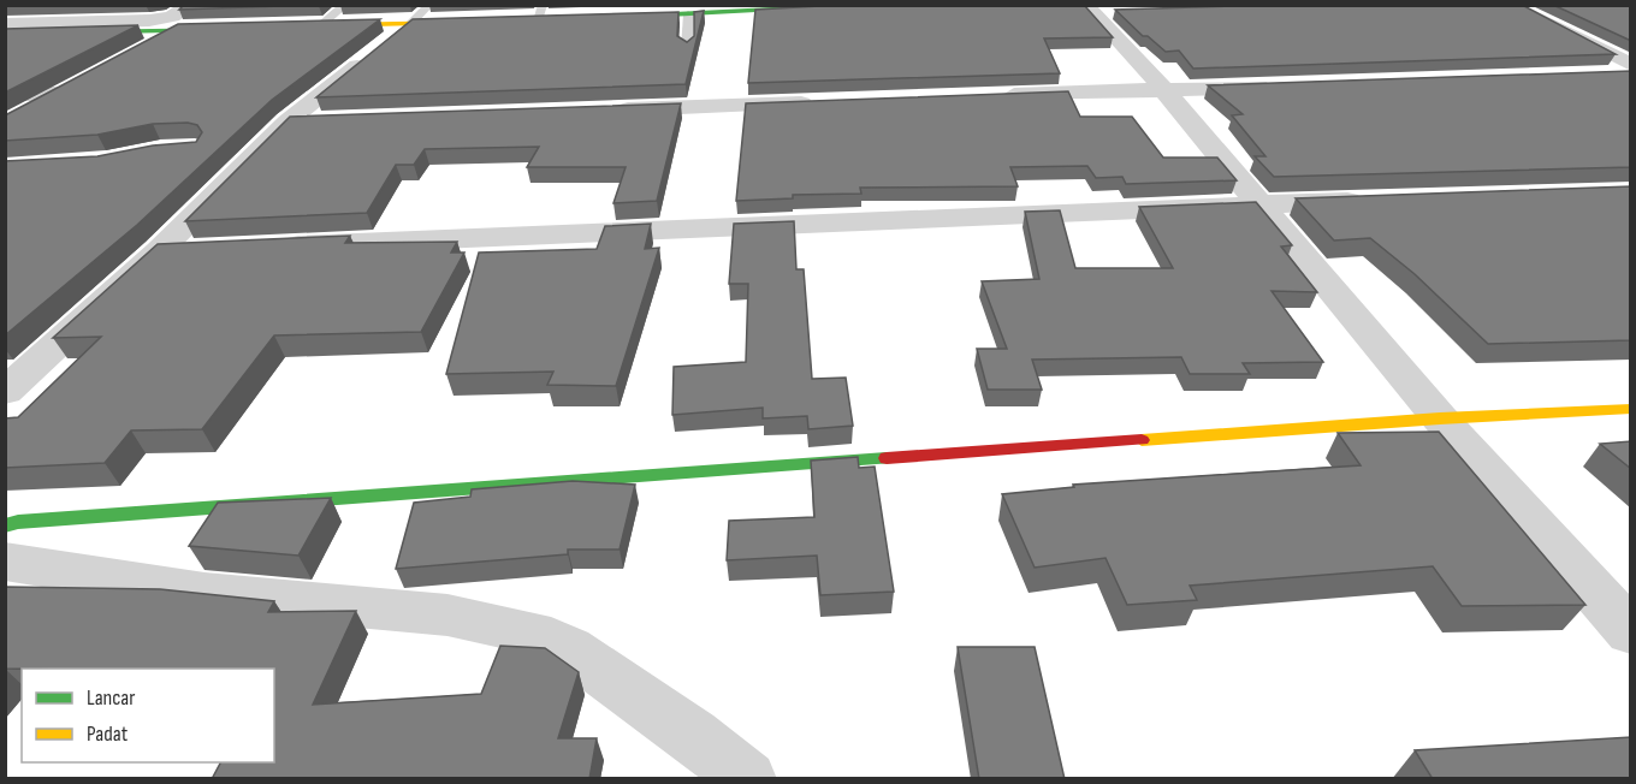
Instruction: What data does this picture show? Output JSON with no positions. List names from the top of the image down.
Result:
{
  "legend": ["Lancar", "Padat"]
}
